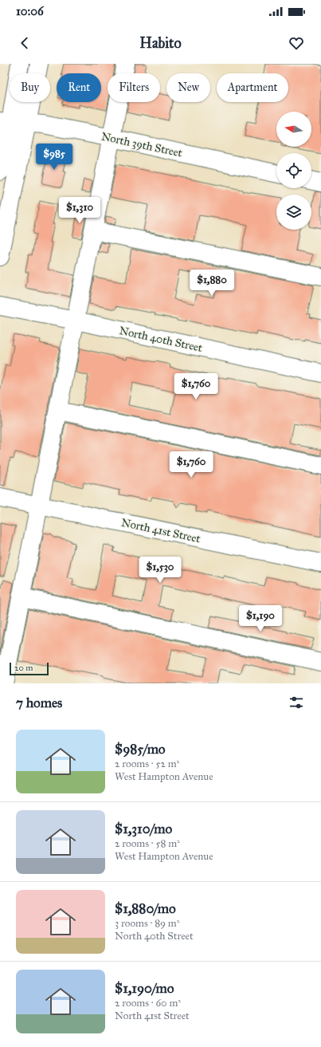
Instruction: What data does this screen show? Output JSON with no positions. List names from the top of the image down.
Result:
{
  "streets": {
    "street": ["North 39th Street", "North 40th Street", "North 41st Street"]
  },
  "scale_bar": "20 m",
  "north": "left",
  "page": {
    "status": "10:06",
    "header": "Habito",
    "chip": [
      "Buy",
      "Rent",
      "Filters",
      "New",
      "Apartment"
    ],
    "price": [
      "$985",
      "$1,310",
      "$1,880",
      "$1,760",
      "$1,760",
      "$1,530",
      "$1,190"
    ],
    "scale": "20 m",
    "heading": "7 homes",
    "list": [
      {
        "name": "$985/mo",
        "note": "2 rooms · 52 m² · West Hampton Avenue"
      },
      {
        "name": "$1,310/mo",
        "note": "2 rooms · 58 m² · West Hampton Avenue"
      },
      {
        "name": "$1,880/mo",
        "note": "3 rooms · 89 m² · North 40th Street"
      },
      {
        "name": "$1,190/mo",
        "note": "2 rooms · 60 m² · North 41st Street"
      }
    ]
  }
}
